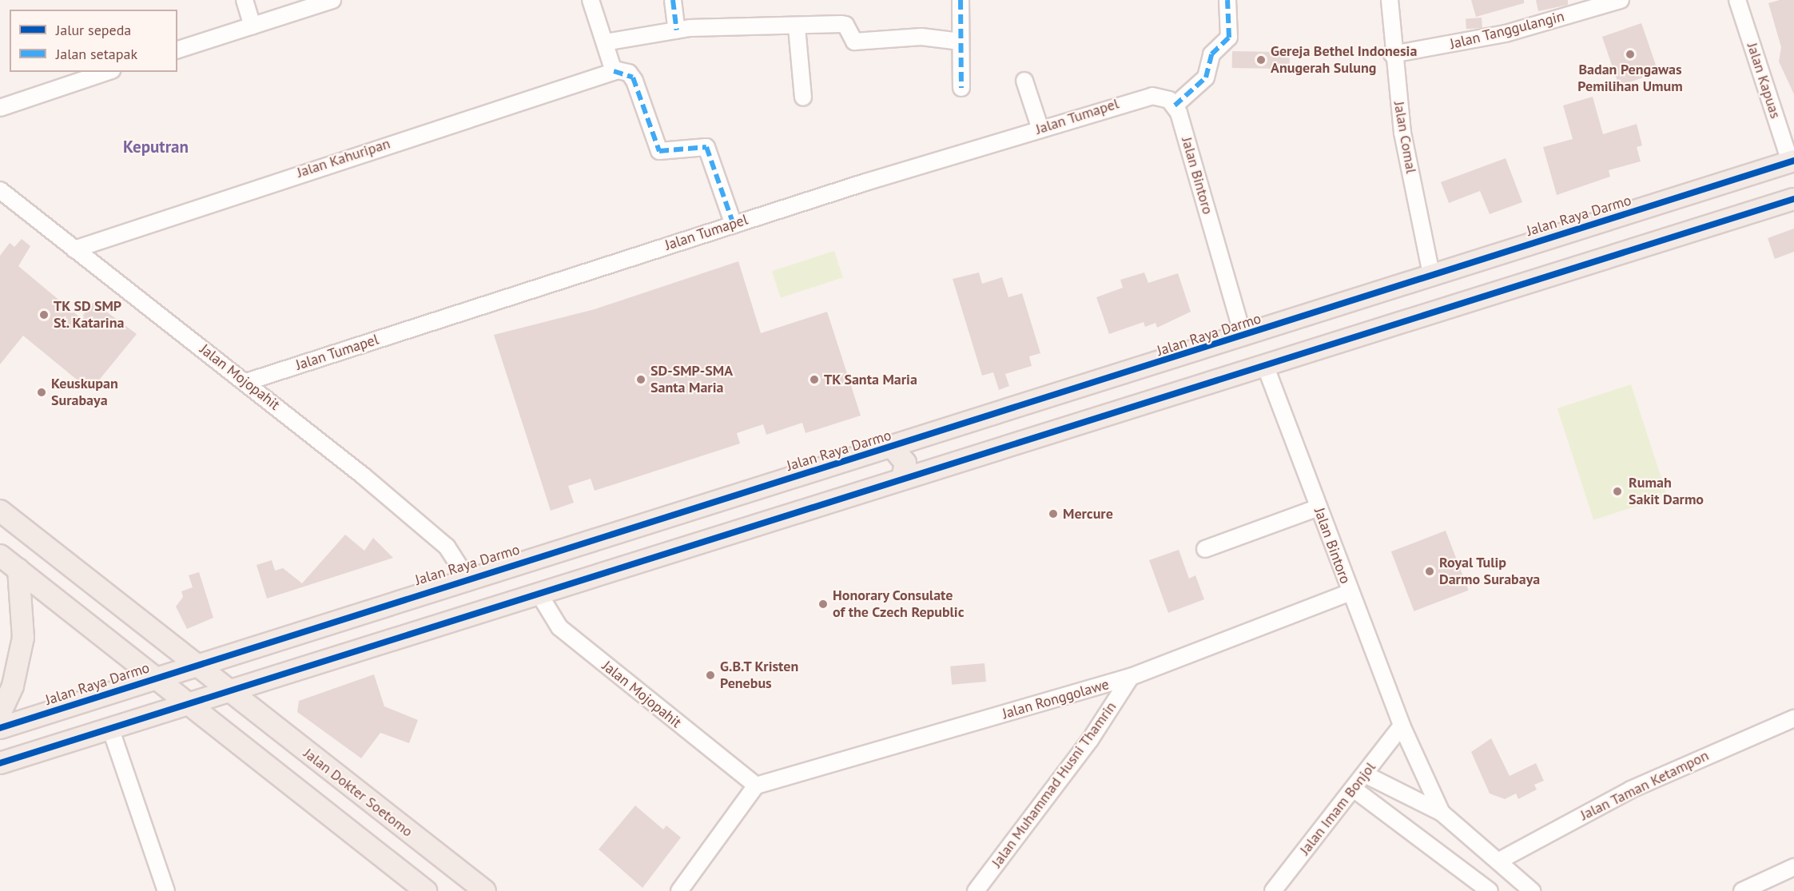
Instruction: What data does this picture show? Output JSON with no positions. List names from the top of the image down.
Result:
{
  "streets": {
    "main road": ["Jalan Raya Darmo", "Jalan Dokter Soetomo"],
    "street": [
      "Jalan Tanggulangin",
      "Jalan Kapuas",
      "Jalan Tumapel",
      "Jalan Comal",
      "Jalan Kahuripan",
      "Jalan Bintoro",
      "Jalan Mojopahit",
      "Jalan Ronggolawe",
      "Jalan Muhammad Husni Thamrin",
      "Jalan Taman Ketampon",
      "Jalan Imam Bonjol"
    ]
  },
  "crossings": [
    ["Jalan Tanggulangin", "Jalan Comal"],
    ["Jalan Kapuas", "Jalan Raya Darmo"],
    ["Jalan Tumapel", "Jalan Bintoro"],
    ["Jalan Tumapel", "Jalan Mojopahit"],
    ["Jalan Comal", "Jalan Raya Darmo"],
    ["Jalan Kahuripan", "Jalan Mojopahit"],
    ["Jalan Bintoro", "Jalan Raya Darmo"],
    ["Jalan Bintoro", "Jalan Ronggolawe"],
    ["Jalan Bintoro", "Jalan Imam Bonjol"],
    ["Jalan Raya Darmo", "Jalan Mojopahit"],
    ["Jalan Raya Darmo", "Jalan Dokter Soetomo"],
    ["Jalan Mojopahit", "Jalan Ronggolawe"],
    ["Jalan Ronggolawe", "Jalan Muhammad Husni Thamrin"]
  ],
  "districts": ["Keputran"],
  "places": [
    "Badan Pengawas Pemilihan Umum",
    "Gereja Bethel Indonesia Anugerah Sulung",
    "TK SD SMP St. Katarina",
    "SD-SMP-SMA Santa Maria",
    "TK Santa Maria",
    "Keuskupan Surabaya",
    "Rumah Sakit Darmo",
    "Mercure",
    "Royal Tulip Darmo Surabaya",
    "Honorary Consulate of the Czech Republic",
    "G.B.T Kristen Penebus"
  ],
  "legend": ["Jalur sepeda", "Jalan setapak"]
}
